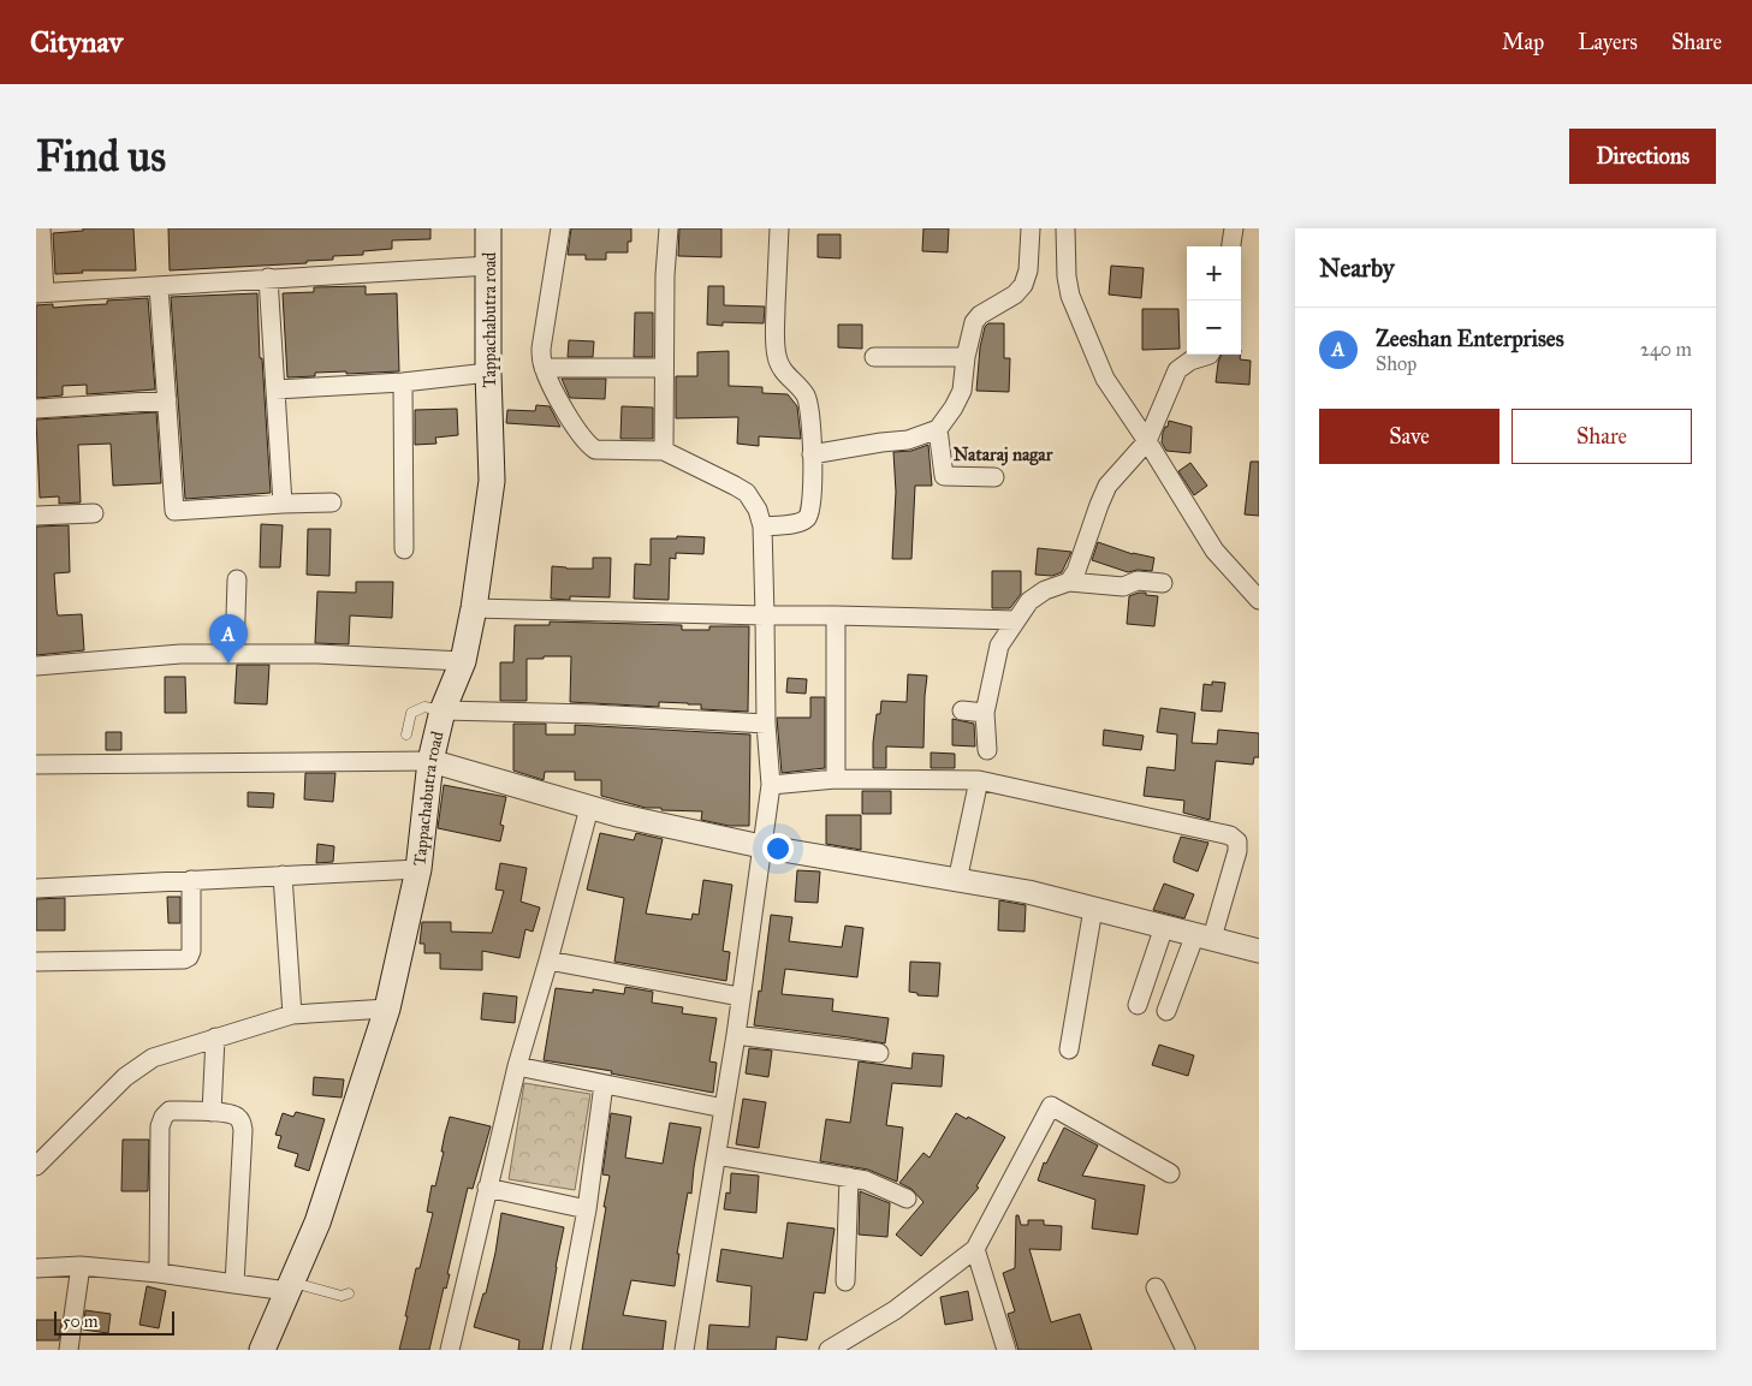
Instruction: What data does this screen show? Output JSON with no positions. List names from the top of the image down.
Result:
{
  "streets": {
    "main road": ["Tappachabutra road"]
  },
  "districts": ["Nataraj nagar"],
  "scale_bar": "50 m",
  "page": {
    "header": "Citynav",
    "nav": ["Map", "Layers", "Share"],
    "buttons": [
      "Directions",
      ["Save", "Share"]
    ],
    "title": "Find us",
    "heading": "Nearby",
    "map_buttons": ["+", "−"],
    "list": [
      {
        "mark": "A",
        "name": "Zeeshan Enterprises",
        "note": "Shop",
        "value": "240 m"
      }
    ],
    "pins": "A",
    "scale": "50 m"
  }
}
